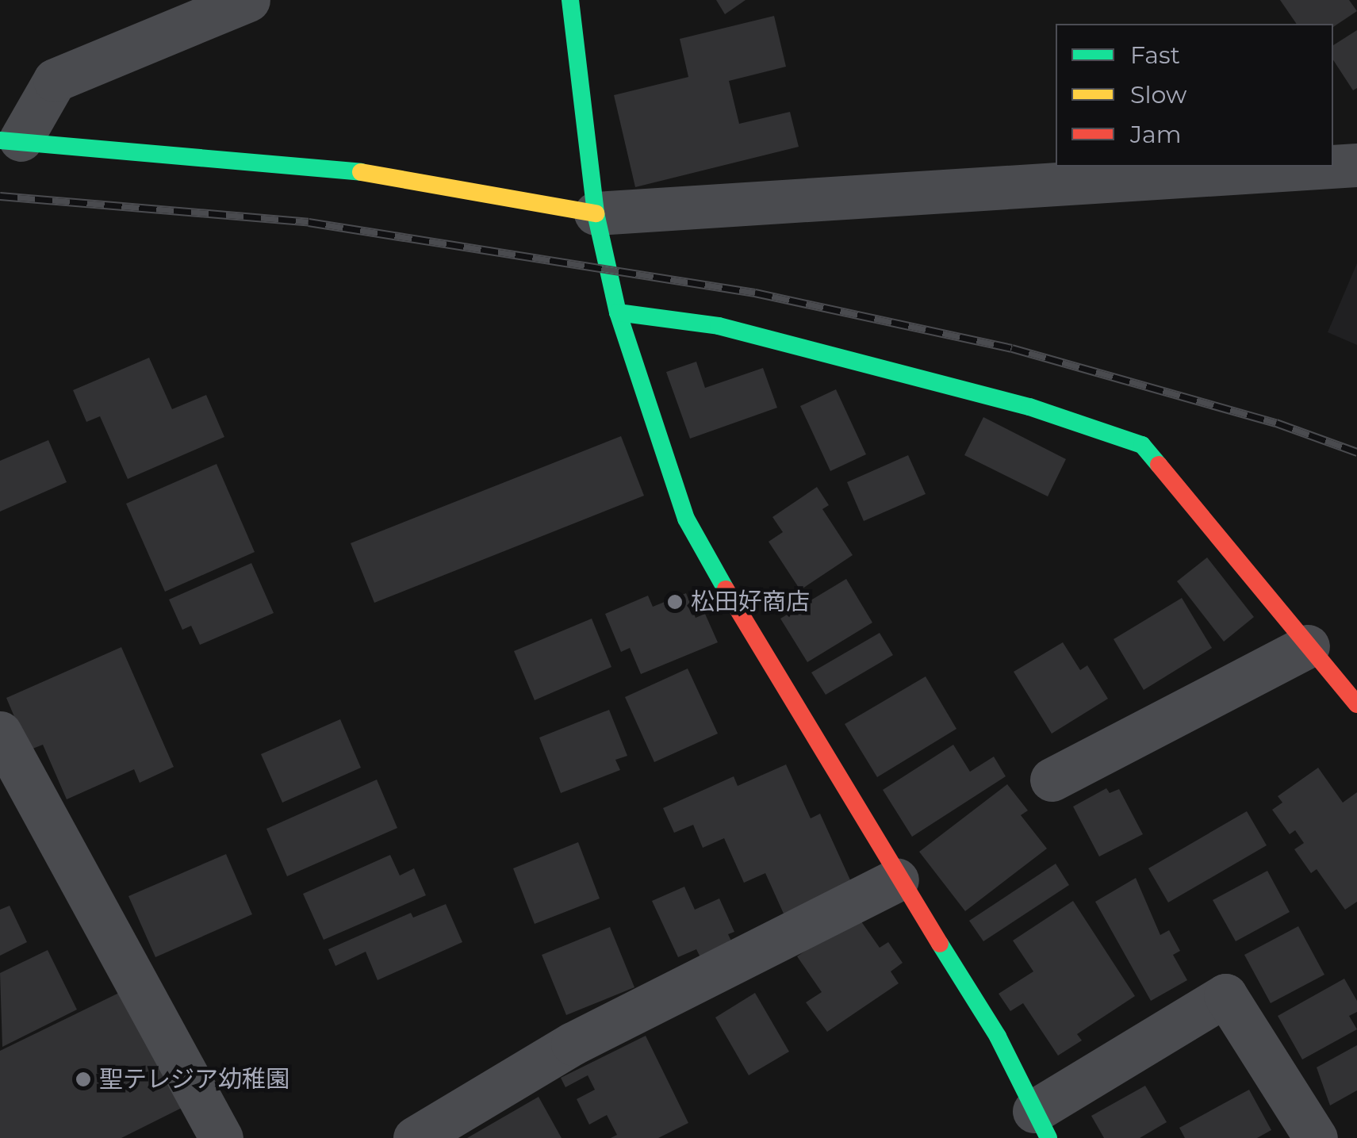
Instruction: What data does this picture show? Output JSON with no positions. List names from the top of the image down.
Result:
{
  "places": ["松田好商店", "聖テレジア幼稚園"],
  "legend": ["Fast", "Slow", "Jam"]
}
